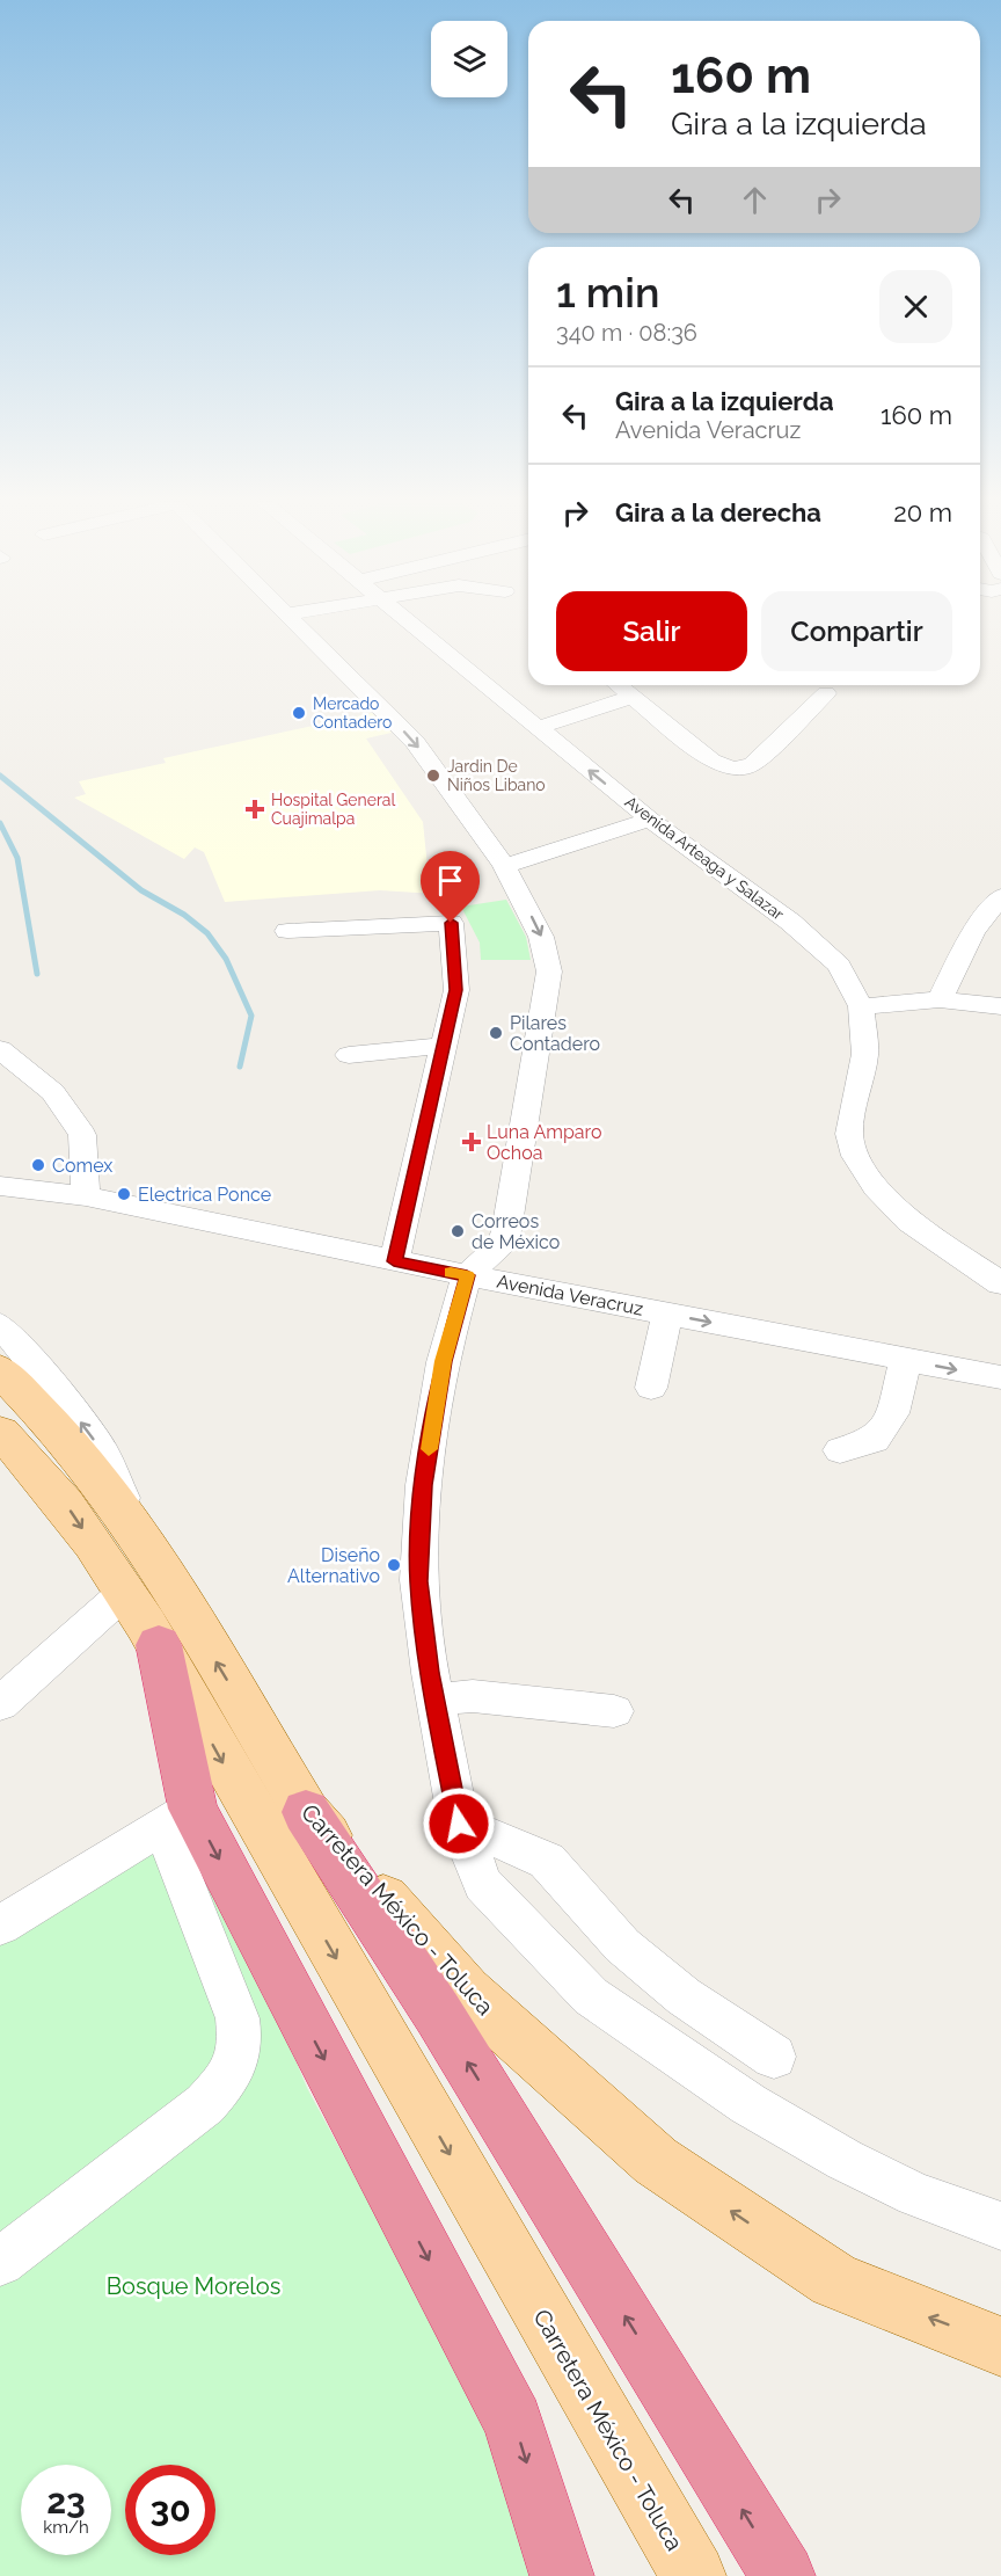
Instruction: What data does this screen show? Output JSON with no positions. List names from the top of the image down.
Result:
{
  "streets": {
    "main road": ["Carretera México - Toluca"],
    "street": ["Avenida Arteaga y Salazar", "Avenida Veracruz"]
  },
  "parks": ["Bosque Morelos"],
  "places": {
    "other": [
      "Mercado Contadero",
      "Jardin De Niños Libano",
      "Pilares Contadero",
      "Comex",
      "Electrica Ponce",
      "Correos de México",
      "Diseño Alternativo"
    ],
    "health": ["Hospital General Cuajimalpa", "Luna Amparo Ochoa"]
  },
  "page": {
    "turn": ["160 m", "Gira a la izquierda"],
    "heading": ["1 min", "340 m · 08:36"],
    "list": [
      {
        "name": "Gira a la izquierda",
        "note": "Avenida Veracruz",
        "value": "160 m"
      },
      {
        "name": "Gira a la derecha",
        "value": "20 m"
      }
    ],
    "buttons": ["Salir", "Compartir"],
    "speed": "23 km/h",
    "limit": "30"
  }
}
